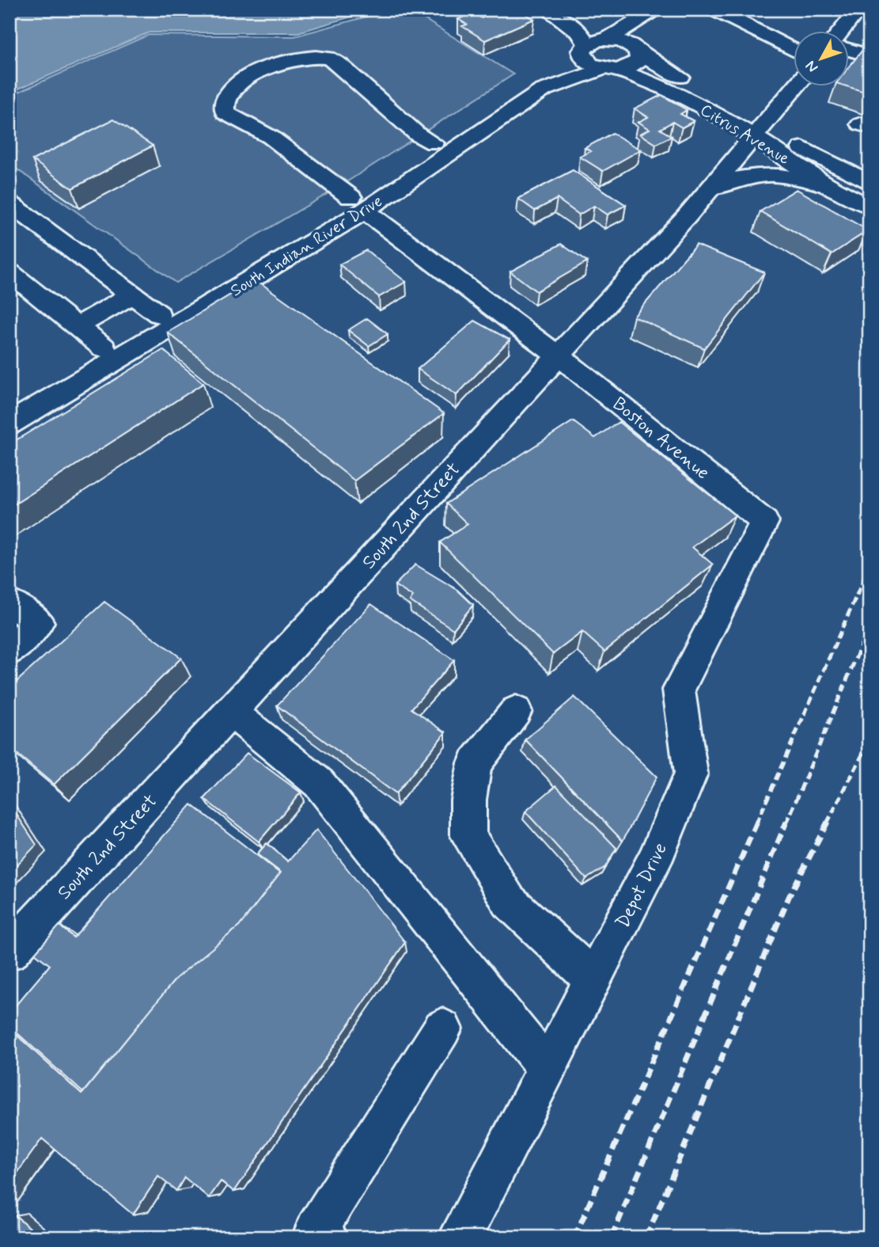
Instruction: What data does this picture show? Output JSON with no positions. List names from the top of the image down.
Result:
{
  "streets": {
    "street": [
      "Citrus Avenue",
      "South Indian River Drive",
      "Boston Avenue",
      "South 2nd Street",
      "Depot Drive"
    ]
  },
  "crossings": [
    ["Citrus Avenue", "South Indian River Drive"],
    ["Citrus Avenue", "South 2nd Street"],
    ["South Indian River Drive", "Boston Avenue"],
    ["Boston Avenue", "South 2nd Street"],
    ["Boston Avenue", "Depot Drive"]
  ],
  "north": "bottom left"
}
